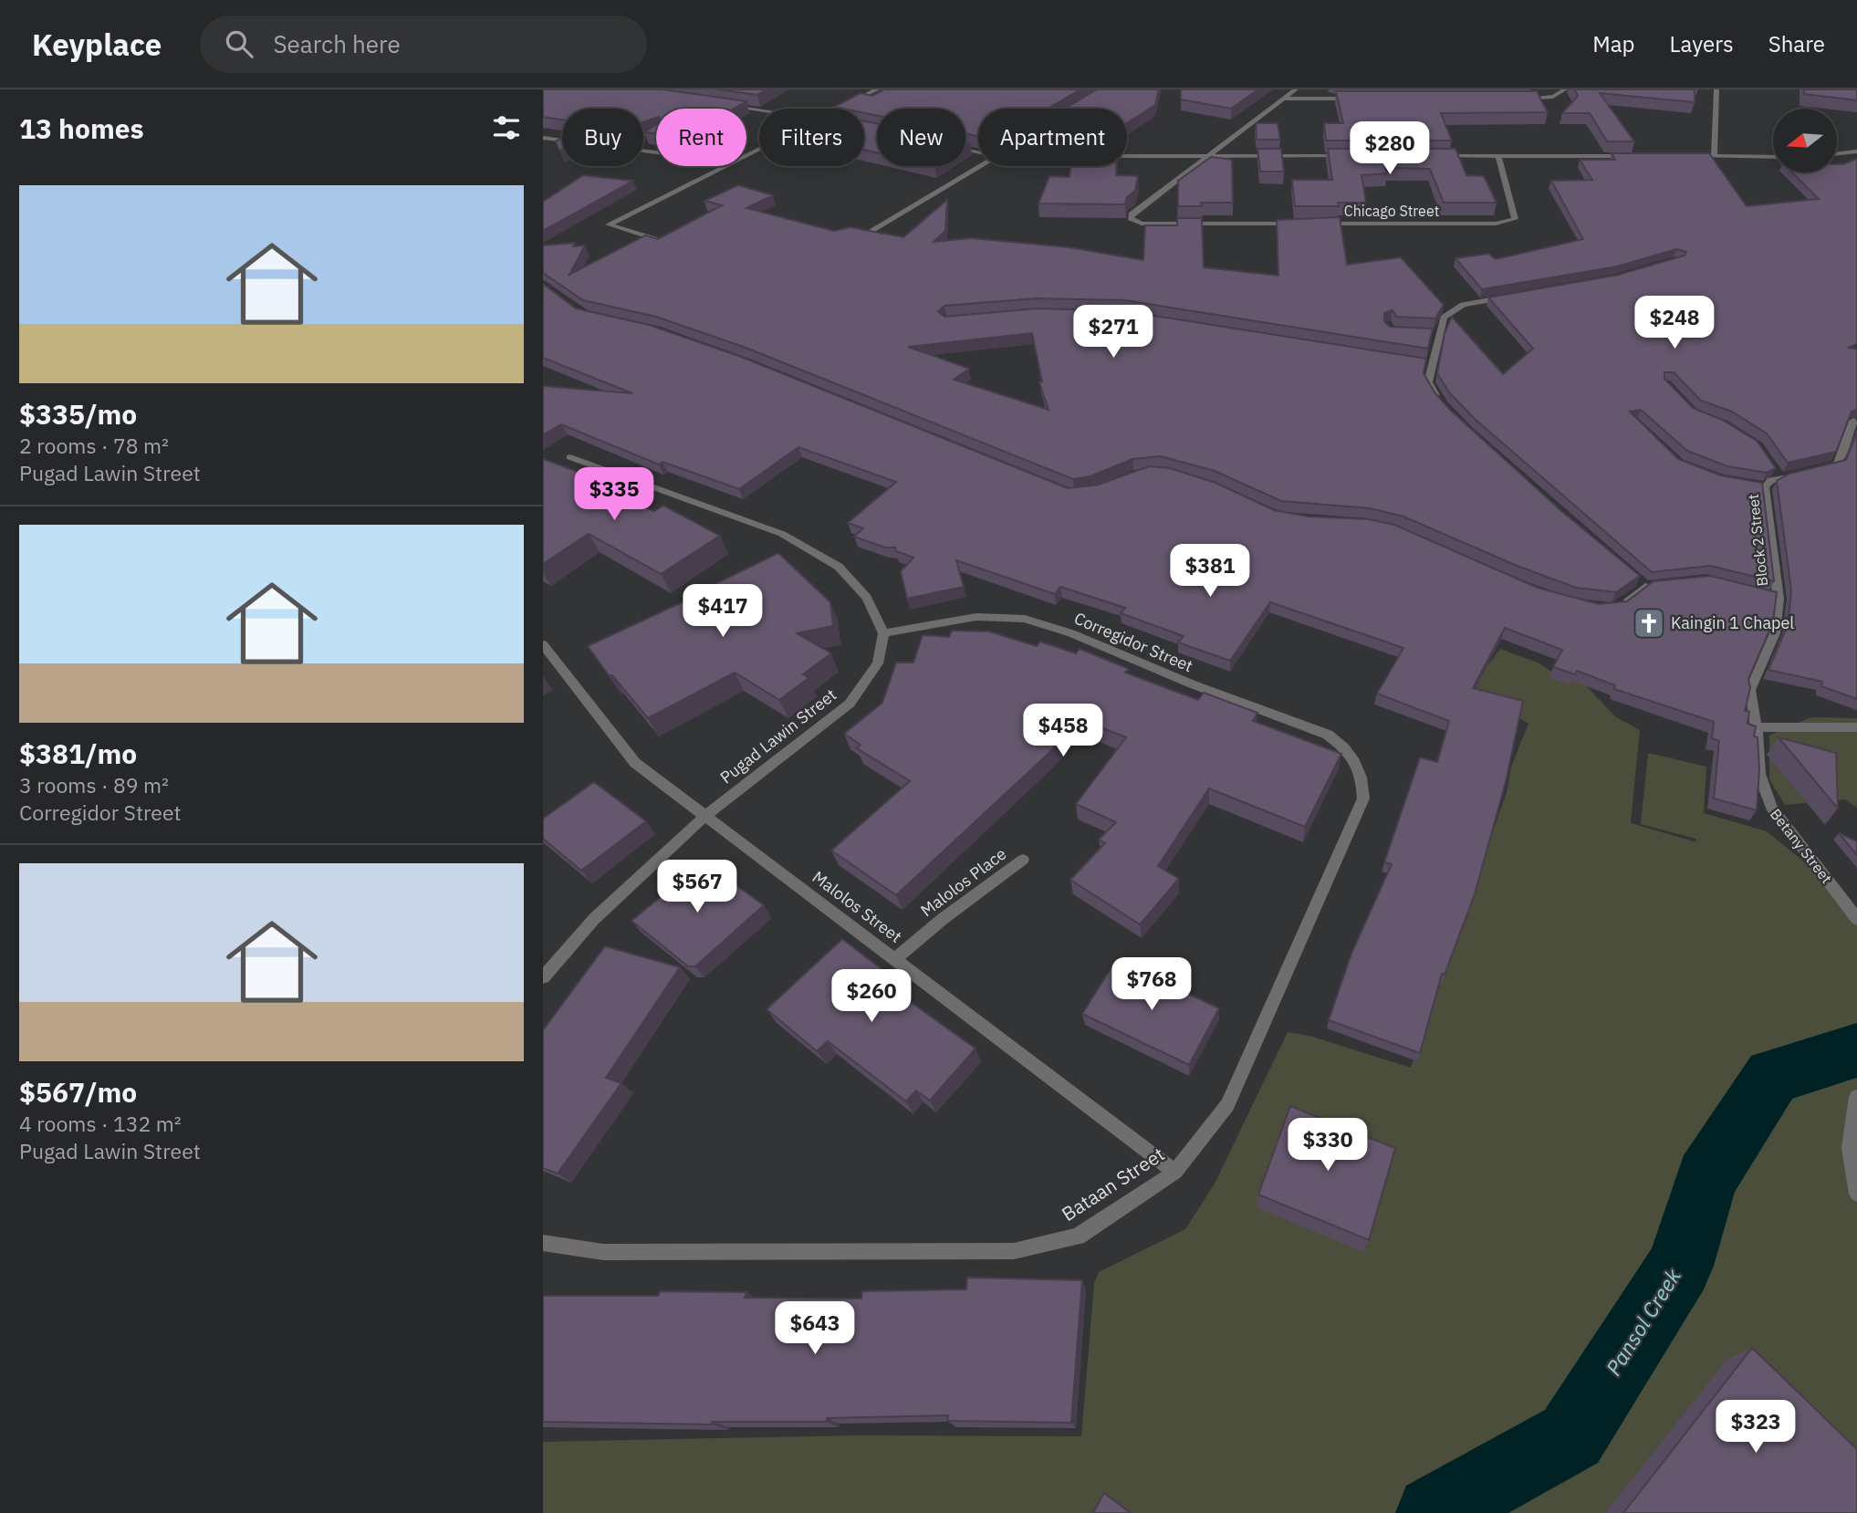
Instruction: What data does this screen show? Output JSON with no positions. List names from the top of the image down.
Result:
{
  "streets": {
    "street": [
      "Chicago Street",
      "Block 2 Street",
      "Corregidor Street",
      "Pugad Lawin Street",
      "Betany Street",
      "Malolos Place",
      "Malolos Street",
      "Bataan Street"
    ]
  },
  "crossings": [
    ["Block 2 Street", "Betany Street"],
    ["Corregidor Street", "Pugad Lawin Street"],
    ["Corregidor Street", "Bataan Street"],
    ["Pugad Lawin Street", "Malolos Street"],
    ["Malolos Place", "Malolos Street"],
    ["Malolos Street", "Bataan Street"]
  ],
  "water": ["Pansol Creek"],
  "places": {
    "church": ["Kaingin 1 Chapel"]
  },
  "north": "left",
  "page": {
    "header": "Keyplace",
    "search": "Search here",
    "nav": ["Map", "Layers", "Share"],
    "heading": "13 homes",
    "chip": [
      "Buy",
      "Rent",
      "Filters",
      "New",
      "Apartment"
    ],
    "price": [
      "$280",
      "$248",
      "$271",
      "$335",
      "$381",
      "$417",
      "$458",
      "$567",
      "$768",
      "$260",
      "$330",
      "$643",
      "$323"
    ],
    "list": [
      {
        "name": "$335/mo",
        "note": "2 rooms · 78 m² · Pugad Lawin Street"
      },
      {
        "name": "$381/mo",
        "note": "3 rooms · 89 m² · Corregidor Street"
      },
      {
        "name": "$567/mo",
        "note": "4 rooms · 132 m² · Pugad Lawin Street"
      }
    ]
  }
}
